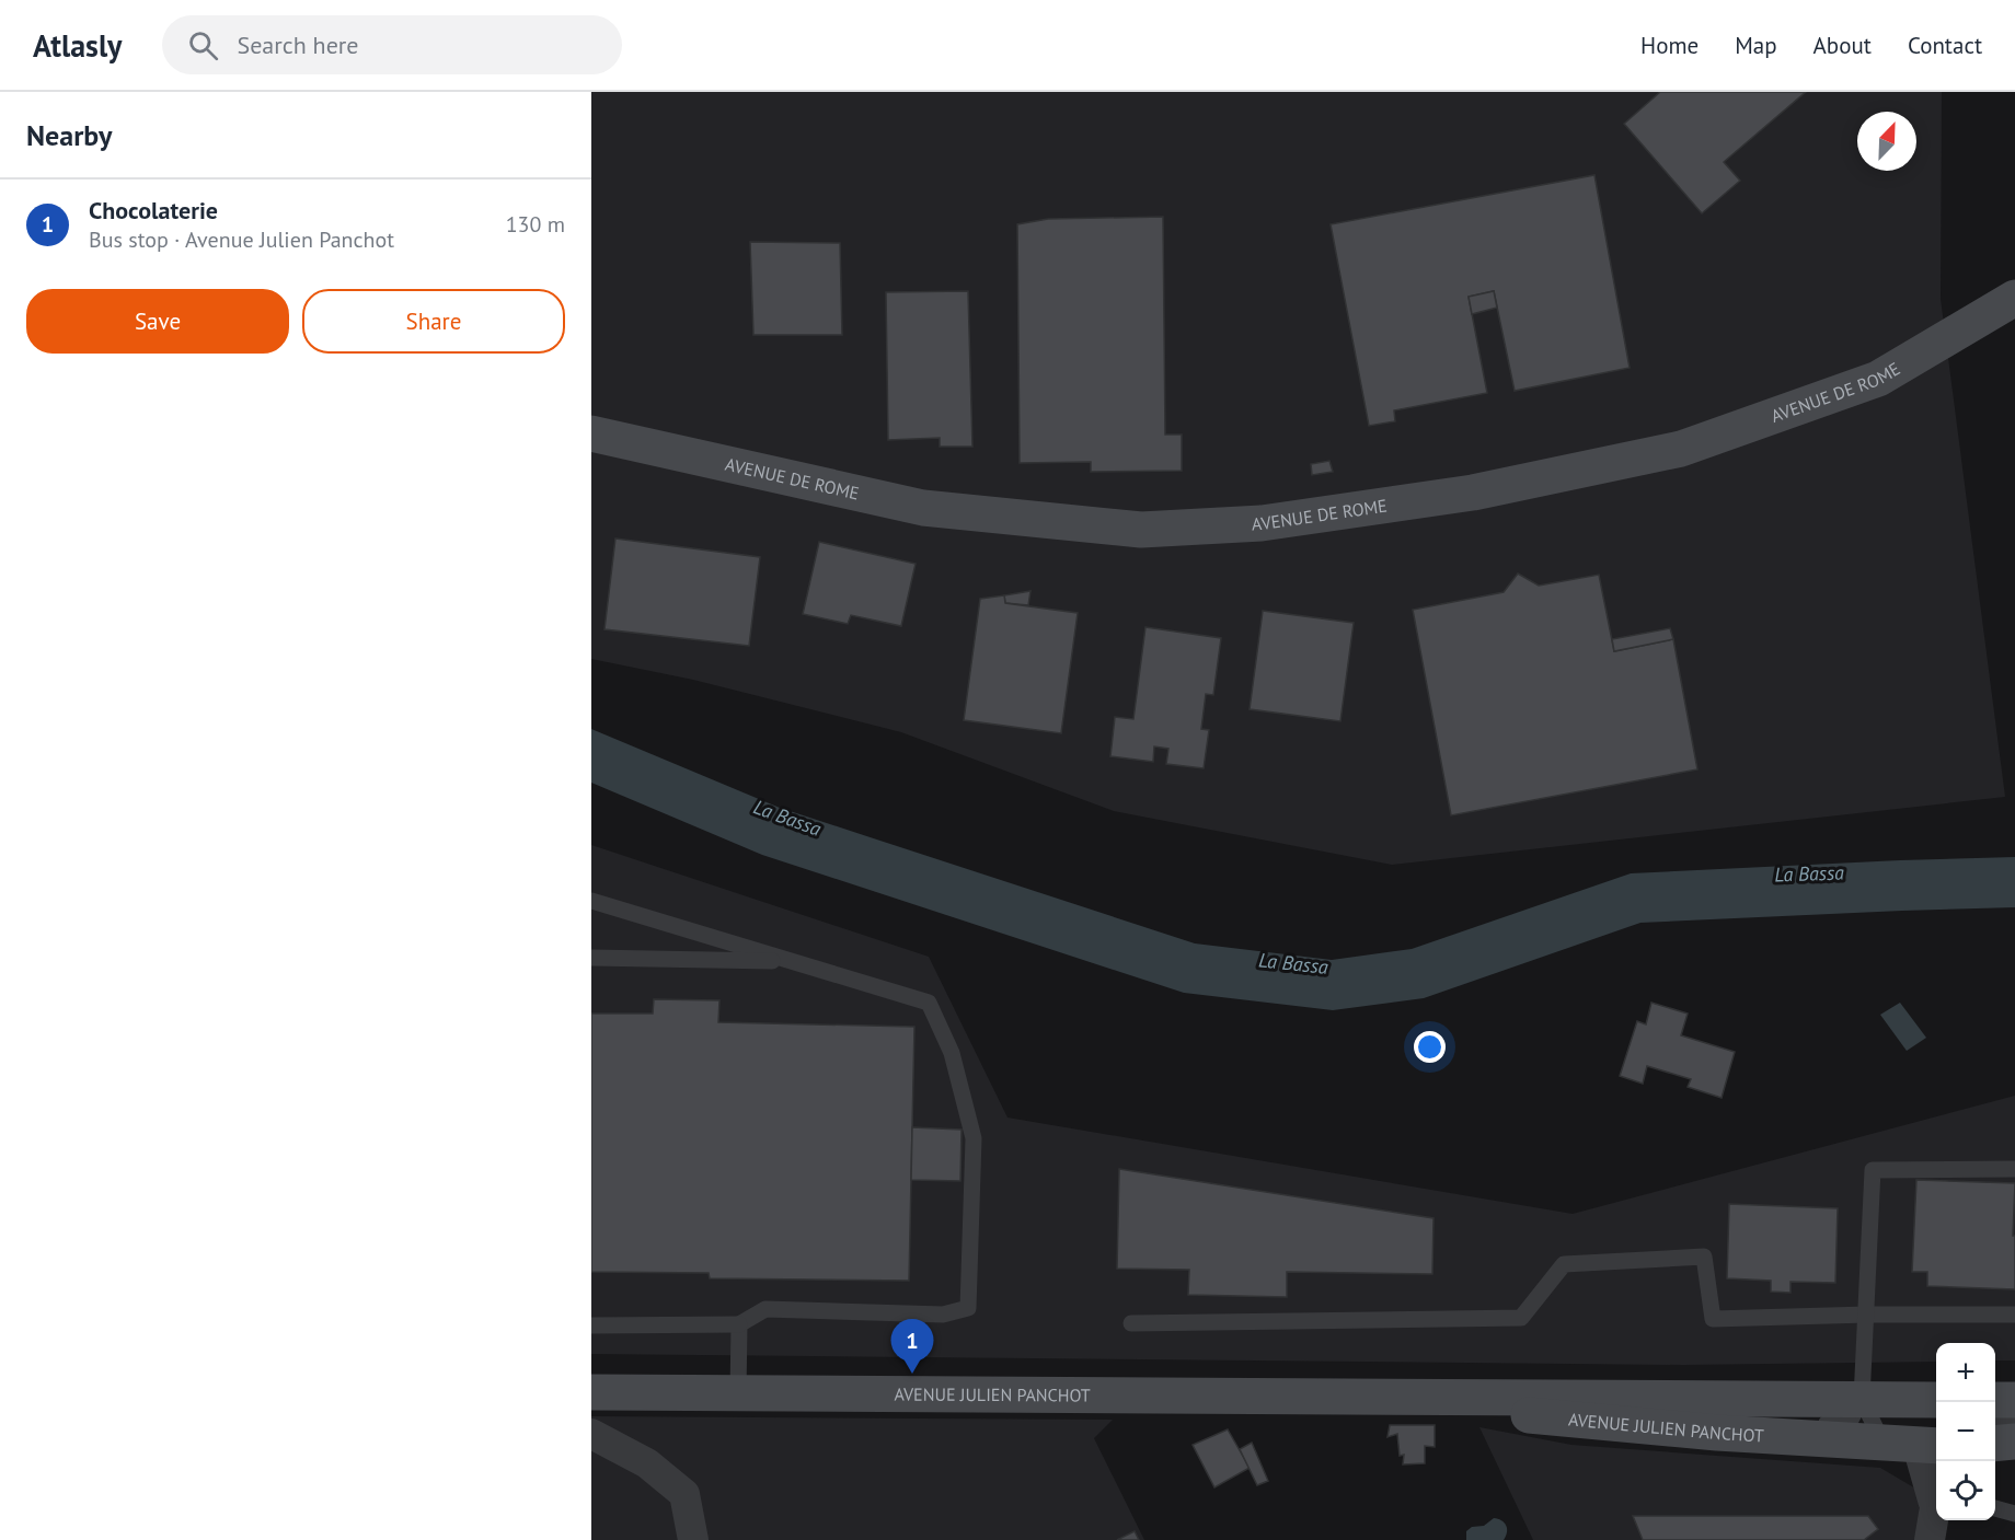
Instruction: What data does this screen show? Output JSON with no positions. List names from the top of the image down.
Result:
{
  "streets": {
    "main road": ["AVENUE DE ROME", "AVENUE JULIEN PANCHOT"]
  },
  "water": ["La Bassa"],
  "north": "top right",
  "page": {
    "header": "Atlasly",
    "search": "Search here",
    "nav": [
      "Home",
      "Map",
      "About",
      "Contact"
    ],
    "heading": "Nearby",
    "list": [
      {
        "mark": "1",
        "name": "Chocolaterie",
        "note": "Bus stop · Avenue Julien Panchot",
        "value": "130 m"
      }
    ],
    "buttons": ["Save", "Share"],
    "pins": "1",
    "map_buttons": ["+", "−"]
  }
}
